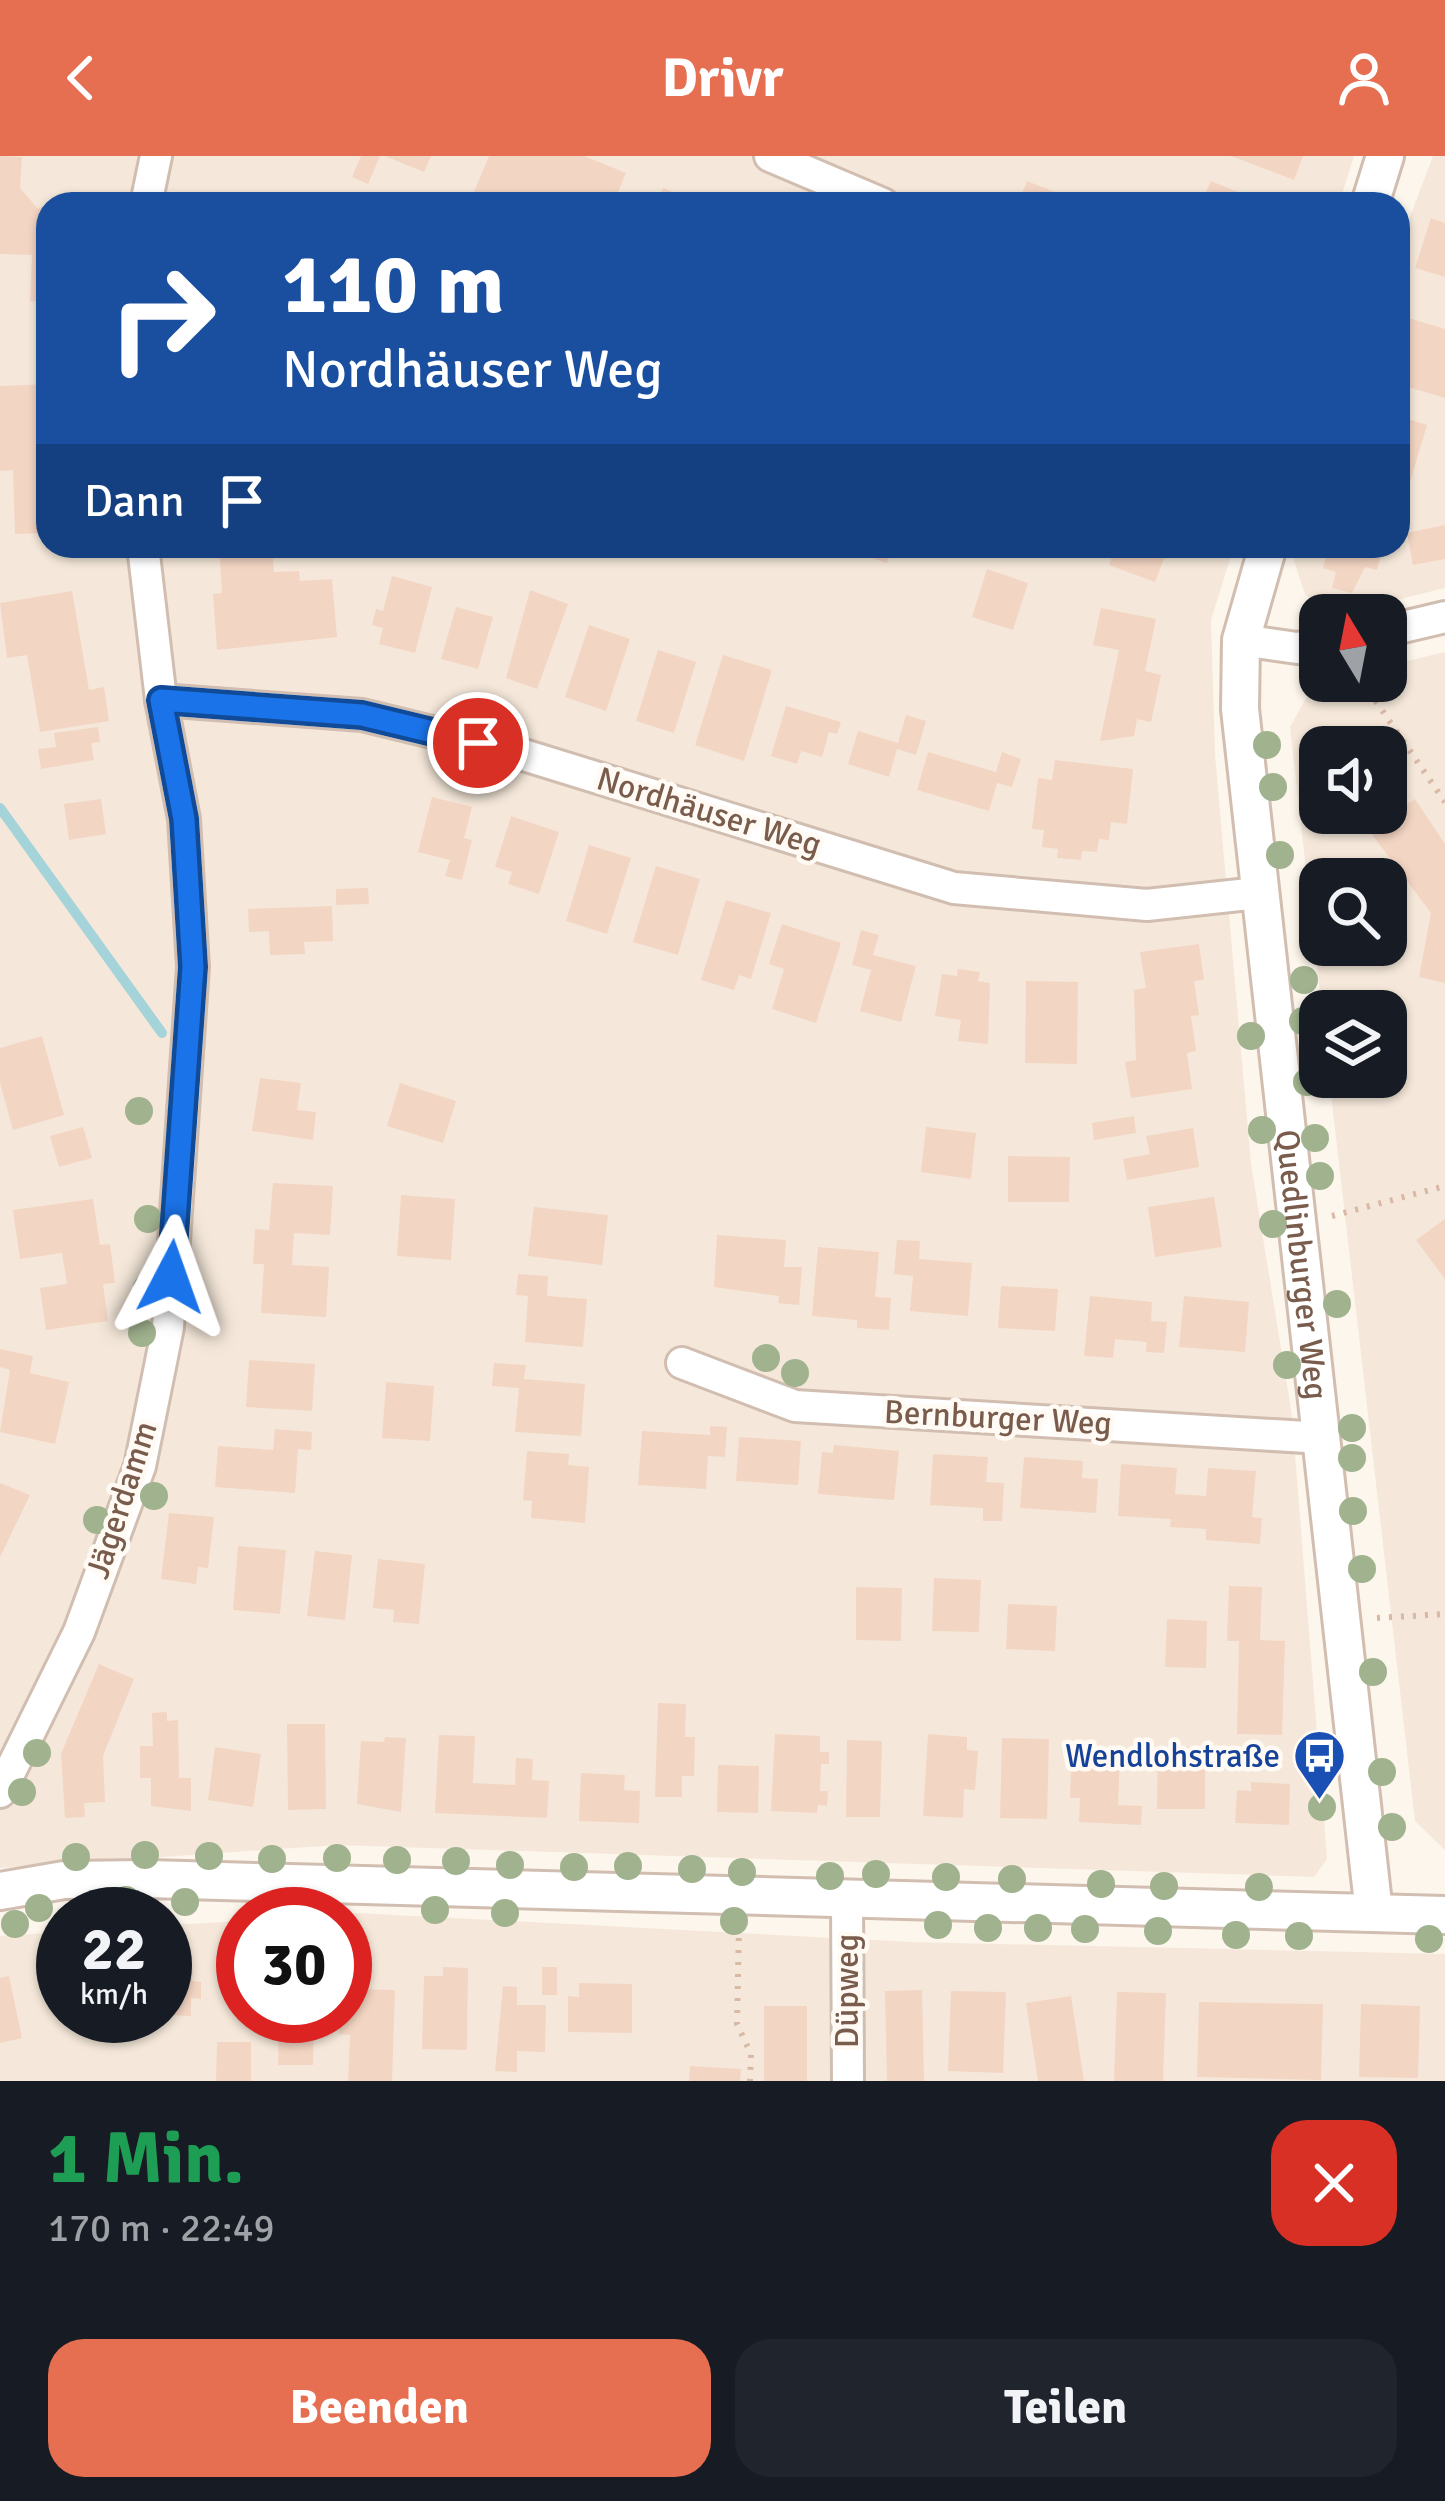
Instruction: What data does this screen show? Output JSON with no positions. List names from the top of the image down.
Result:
{
  "streets": {
    "street": [
      "Nordhäuser Weg",
      "Quedlinburger Weg",
      "Bernburger Weg",
      "Jägerdamm",
      "Düpweg"
    ]
  },
  "crossings": [
    ["Nordhäuser Weg", "Quedlinburger Weg"],
    ["Nordhäuser Weg", "Jägerdamm"],
    ["Quedlinburger Weg", "Bernburger Weg"]
  ],
  "places": {
    "bus stop": ["Wendlohstraße"]
  },
  "north": "top",
  "page": {
    "header": "Drivr",
    "turn": ["110 m", "Nordhäuser Weg"],
    "then": "Dann",
    "speed": "22 km/h",
    "limit": "30",
    "heading": ["1 Min.", "170 m · 22:49"],
    "buttons": ["Beenden", "Teilen"]
  }
}
